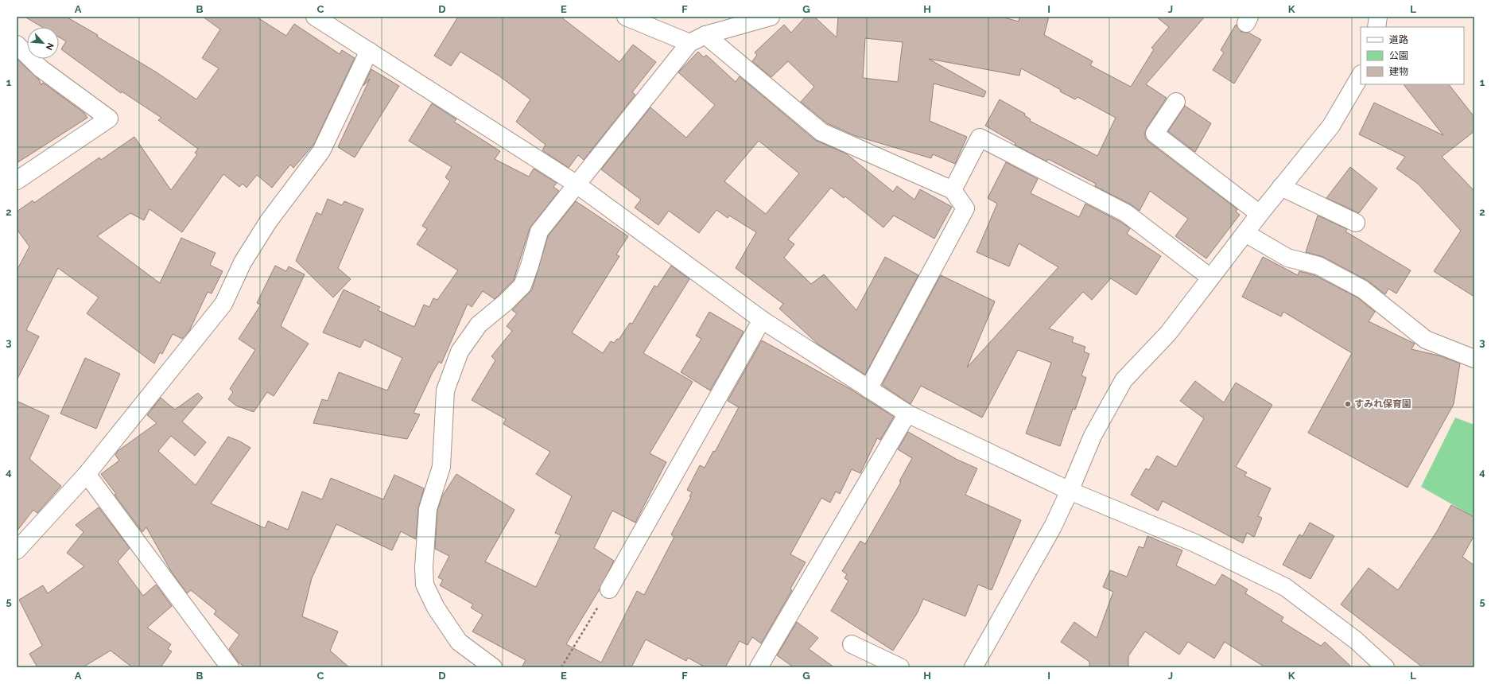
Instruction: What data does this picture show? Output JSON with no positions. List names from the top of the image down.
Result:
{
  "places": ["すみれ保育園"],
  "legend": ["道路", "公園", "建物"],
  "north": "bottom right",
  "grid": {
    "columns": [
      "A",
      "B",
      "C",
      "D",
      "E",
      "F",
      "G",
      "H",
      "I",
      "J",
      "K",
      "L"
    ],
    "rows": [
      "1",
      "2",
      "3",
      "4",
      "5"
    ]
  }
}
